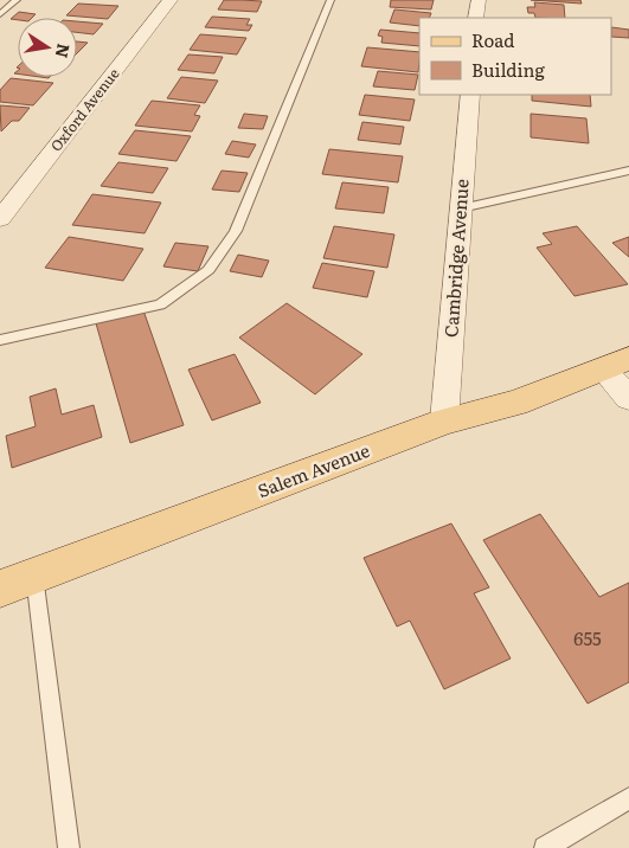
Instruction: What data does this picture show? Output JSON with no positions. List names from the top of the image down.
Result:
{
  "streets": {
    "main road": ["Salem Avenue"],
    "street": ["Oxford Avenue", "Cambridge Avenue"]
  },
  "crossings": [
    ["Cambridge Avenue", "Salem Avenue"]
  ],
  "house_numbers": ["655"],
  "legend": ["Road", "Building"],
  "north": "right"
}
